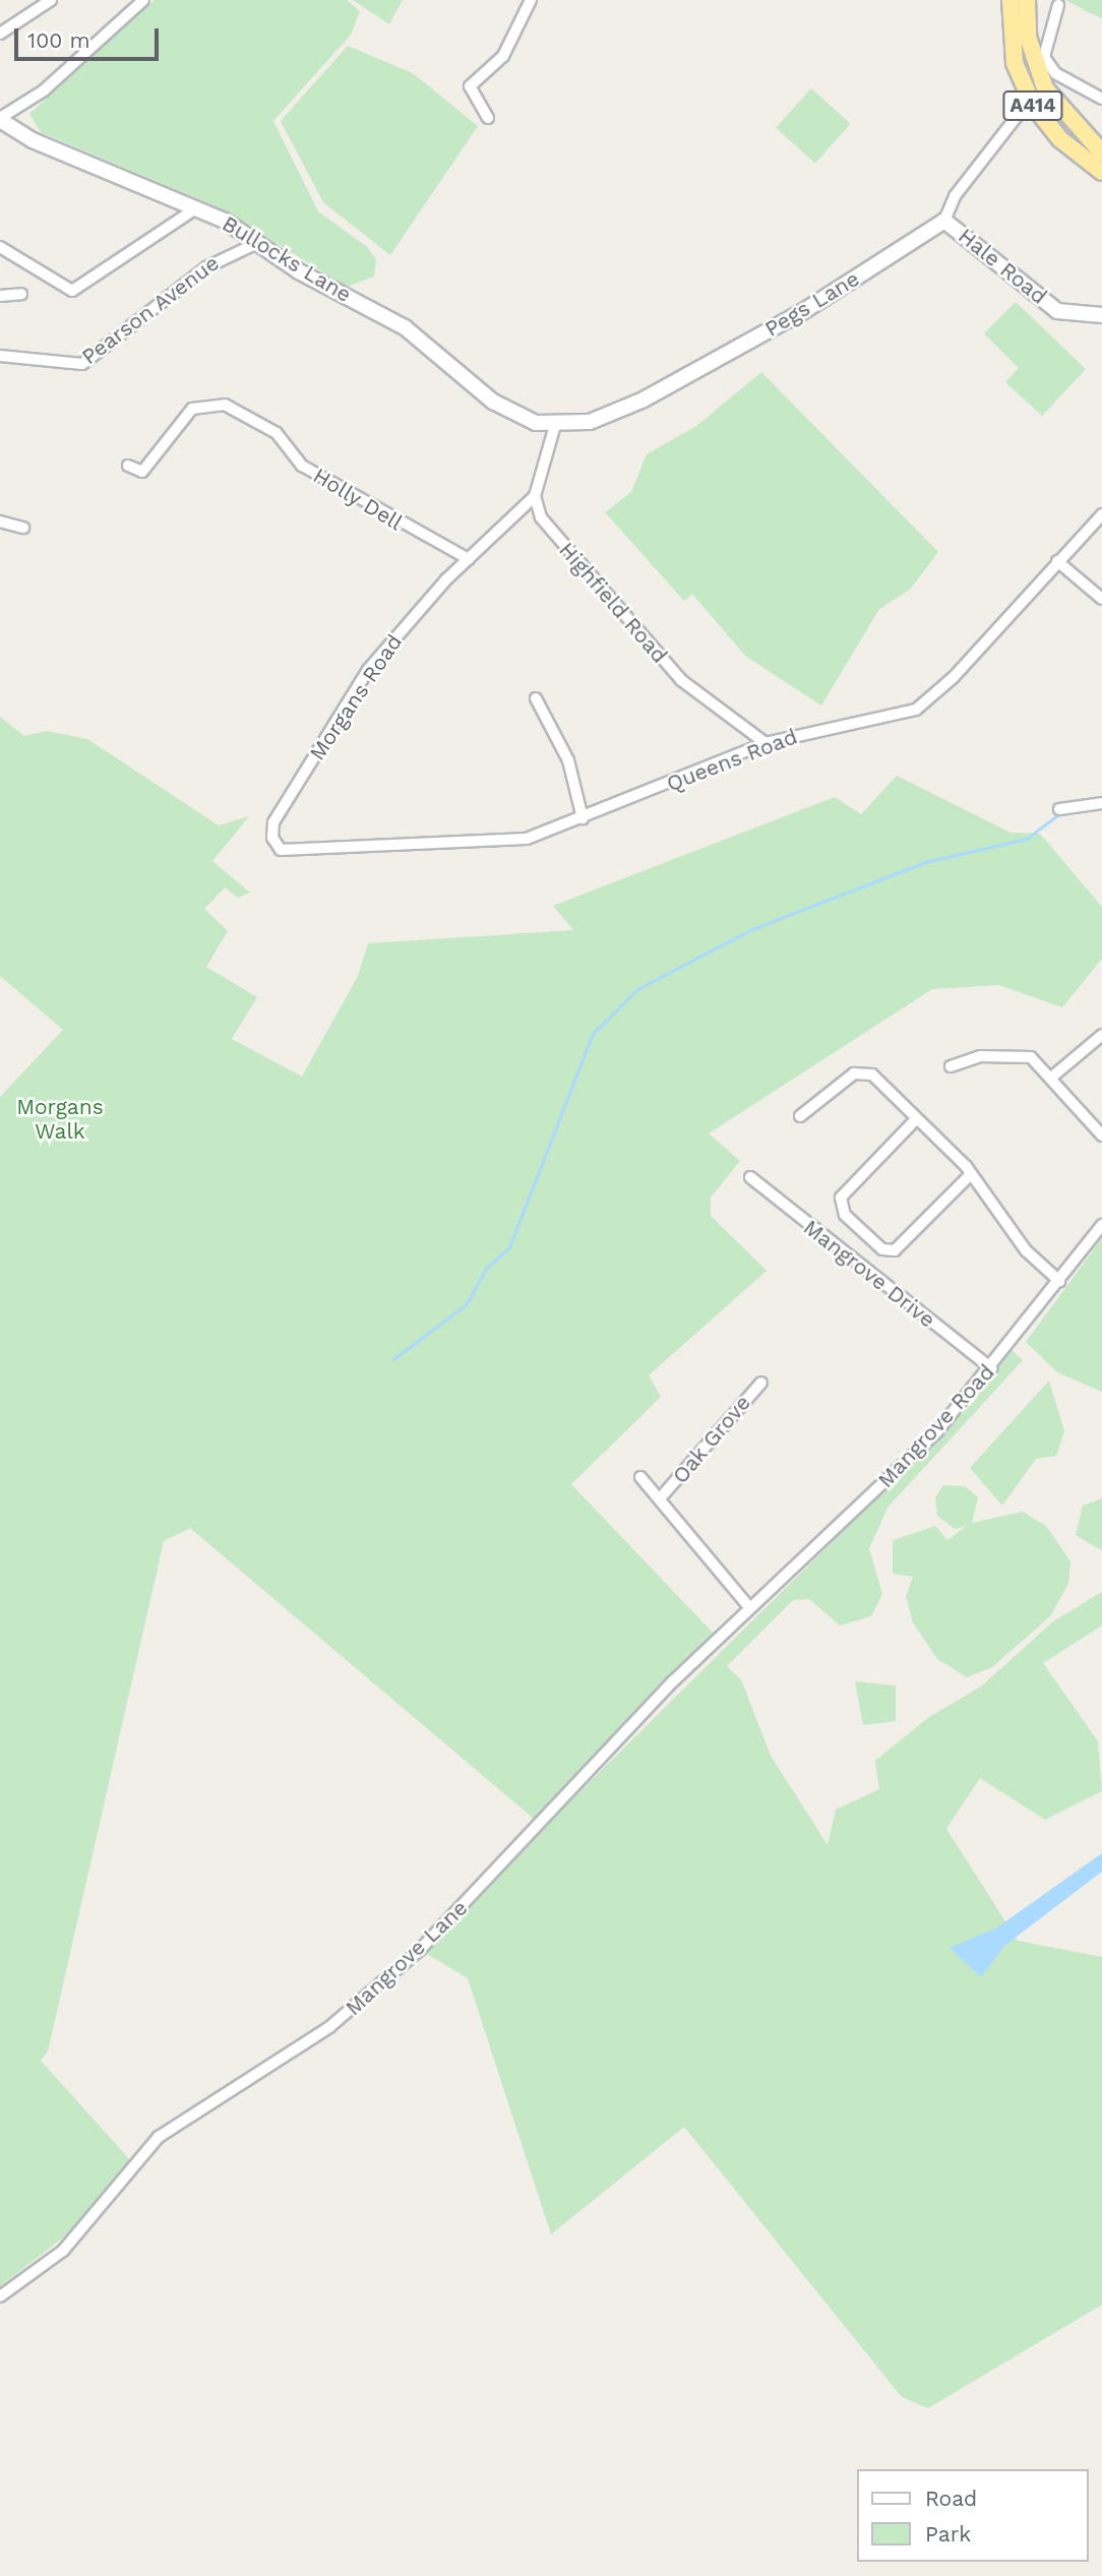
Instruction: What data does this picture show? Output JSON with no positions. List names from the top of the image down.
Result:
{
  "streets": {
    "highway": ["A414"],
    "main road": ["Bullocks Lane", "Hale Road", "Pegs Lane"],
    "street": [
      "Pearson Avenue",
      "Holly Dell",
      "Highfield Road",
      "Morgans Road",
      "Queens Road",
      "Mangrove Drive",
      "Mangrove Road",
      "Oak Grove",
      "Mangrove Lane"
    ]
  },
  "crossings": [
    ["Bullocks Lane", "Pegs Lane"],
    ["Bullocks Lane", "Pearson Avenue"],
    ["Hale Road", "Pegs Lane"],
    ["Holly Dell", "Morgans Road"],
    ["Highfield Road", "Morgans Road"],
    ["Highfield Road", "Queens Road"],
    ["Morgans Road", "Queens Road"],
    ["Mangrove Drive", "Mangrove Road"],
    ["Mangrove Road", "Oak Grove"],
    ["Mangrove Road", "Mangrove Lane"],
    ["Oak Grove", "Mangrove Lane"]
  ],
  "parks": ["Morgans Walk"],
  "legend": ["Road", "Park"],
  "scale_bar": "100 m"
}
